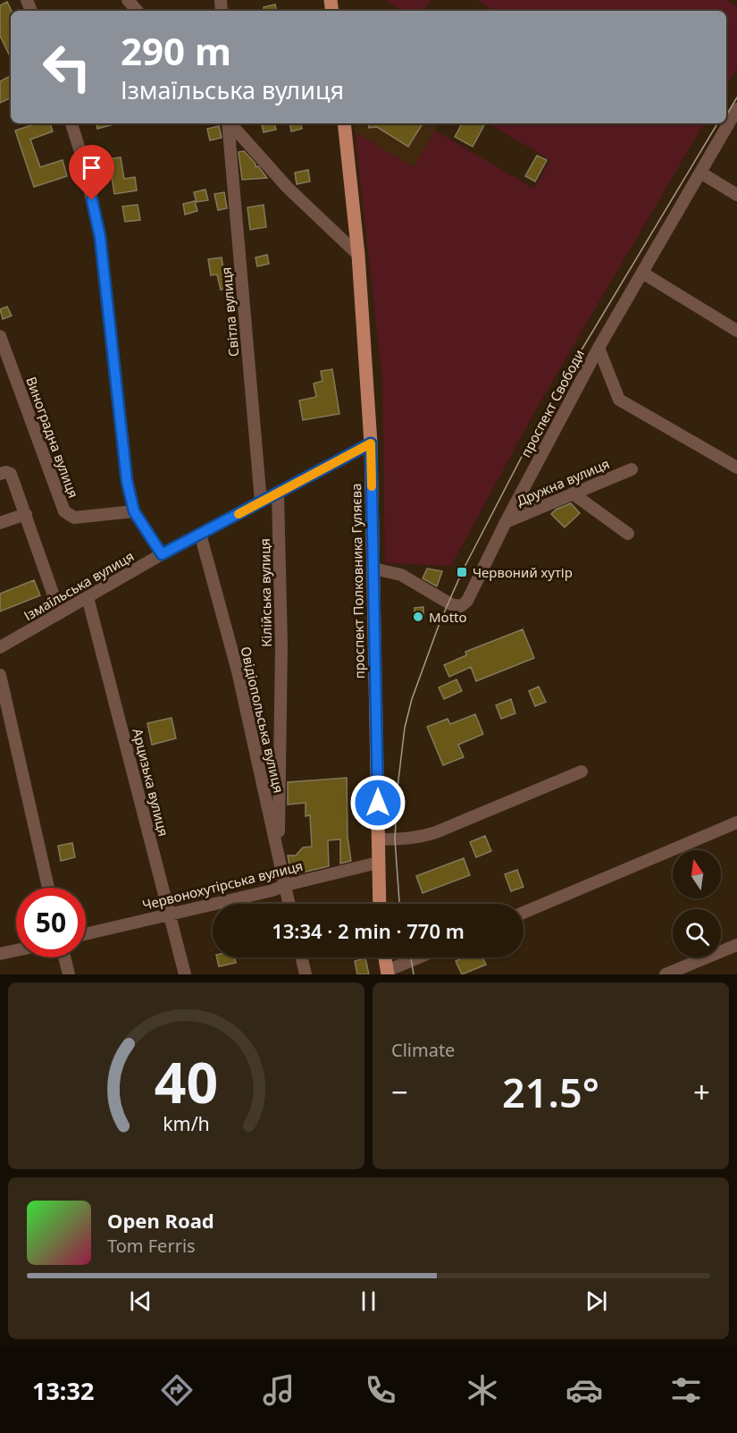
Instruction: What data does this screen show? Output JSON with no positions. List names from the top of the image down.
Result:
{
  "streets": {
    "main road": ["проспект Полковника Гуляєва"],
    "street": [
      "Світла вулиця",
      "проспект Свободи",
      "Виноградна вулиця",
      "Дружна вулиця",
      "Ізмаїльська вулиця",
      "Кілійська вулиця",
      "Овідіопольська вулиця",
      "Арцизька вулиця",
      "Червонохутірська вулиця"
    ]
  },
  "crossings": [
    ["Світла вулиця", "Ізмаїльська вулиця"],
    ["проспект Свободи", "Дружна вулиця"],
    ["проспект Свободи", "проспект Полковника Гуляєва"],
    ["проспект Полковника Гуляєва", "Ізмаїльська вулиця"],
    ["проспект Полковника Гуляєва", "Червонохутірська вулиця"],
    ["Ізмаїльська вулиця", "Кілійська вулиця"],
    ["Ізмаїльська вулиця", "Овідіопольська вулиця"],
    ["Ізмаїльська вулиця", "Арцизька вулиця"],
    ["Кілійська вулиця", "Овідіопольська вулиця"],
    ["Овідіопольська вулиця", "Червонохутірська вулиця"],
    ["Арцизька вулиця", "Червонохутірська вулиця"]
  ],
  "places": {
    "transit": ["Червоний хутір"],
    "other": ["Motto"]
  },
  "north": "top",
  "page": {
    "turn": ["290 m", "Ізмаїльська вулиця"],
    "limit": "50",
    "trip": "13:34 · 2 min · 770 m",
    "tile": "Climate",
    "heat": ["−", "21.5°", "+"],
    "song": ["Open Road", "Tom Ferris"],
    "tabs": "13:32",
    "gauge": ["40", "km/h"]
  }
}
